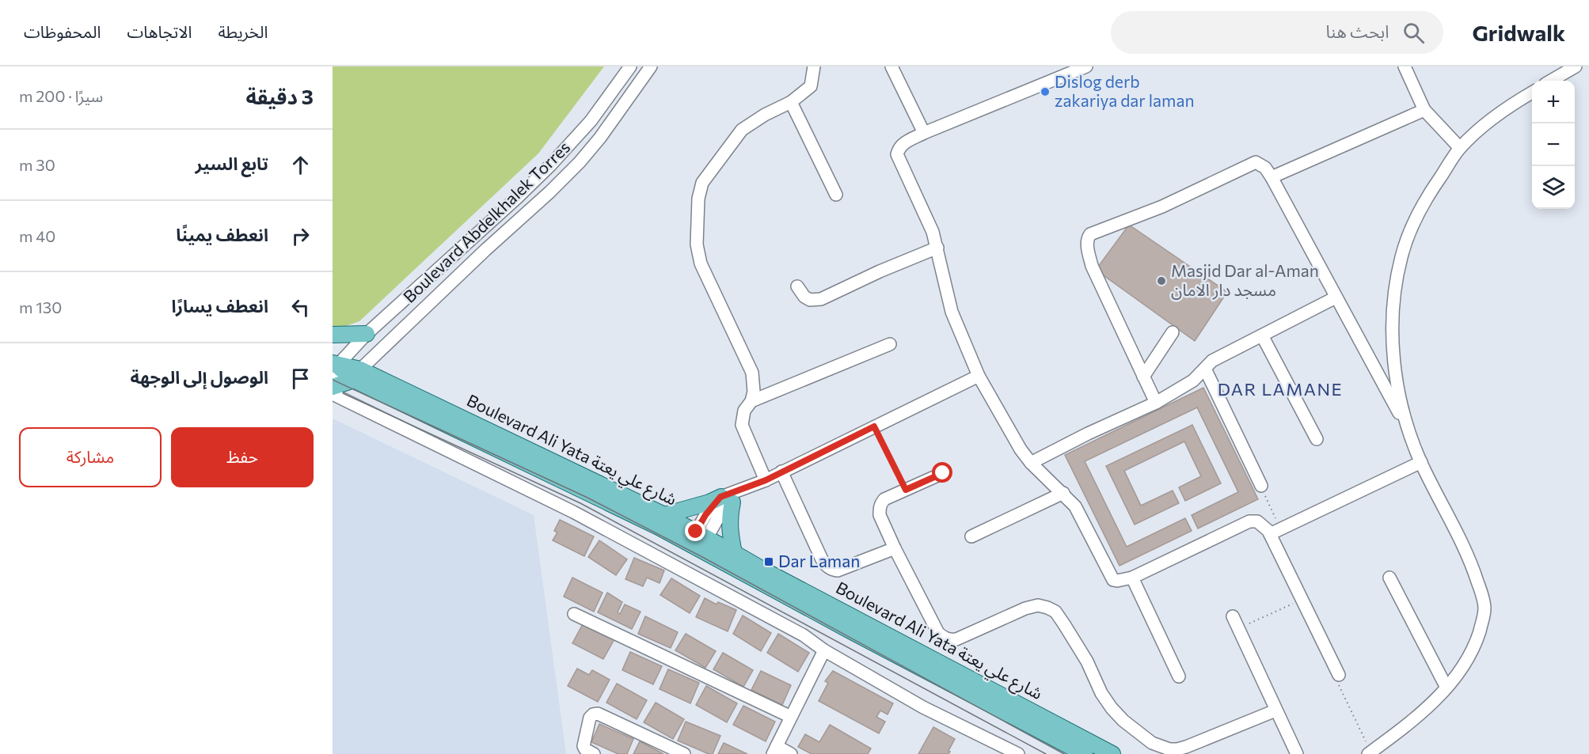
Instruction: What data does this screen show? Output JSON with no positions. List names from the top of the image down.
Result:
{
  "streets": {
    "main road": ["Boulevard Abdelkhalek Torres", "Boulevard Ali Yata شارع علي يعتة"]
  },
  "crossings": [
    ["Boulevard Abdelkhalek Torres", "Boulevard Ali Yata شارع علي يعتة"]
  ],
  "districts": ["DAR LAMANE"],
  "places": {
    "other": ["Dislog derb zakariya dar laman", "Masjid Dar al-Aman مسجد دار الامان"],
    "transit": ["Dar Laman"]
  },
  "page": {
    "header": "Gridwalk",
    "search": "ابحث هنا",
    "nav": ["الخريطة", "الاتجاهات", "المحفوظات"],
    "heading": ["3 دقيقة", "سيرًا · 200 m"],
    "map_buttons": ["+", "−"],
    "list": [
      ["تابع السير", "30 m"],
      ["انعطف يمينًا", "40 m"],
      ["انعطف يسارًا", "130 m"],
      "الوصول إلى الوجهة"
    ],
    "buttons": ["حفظ", "مشاركة"]
  }
}
